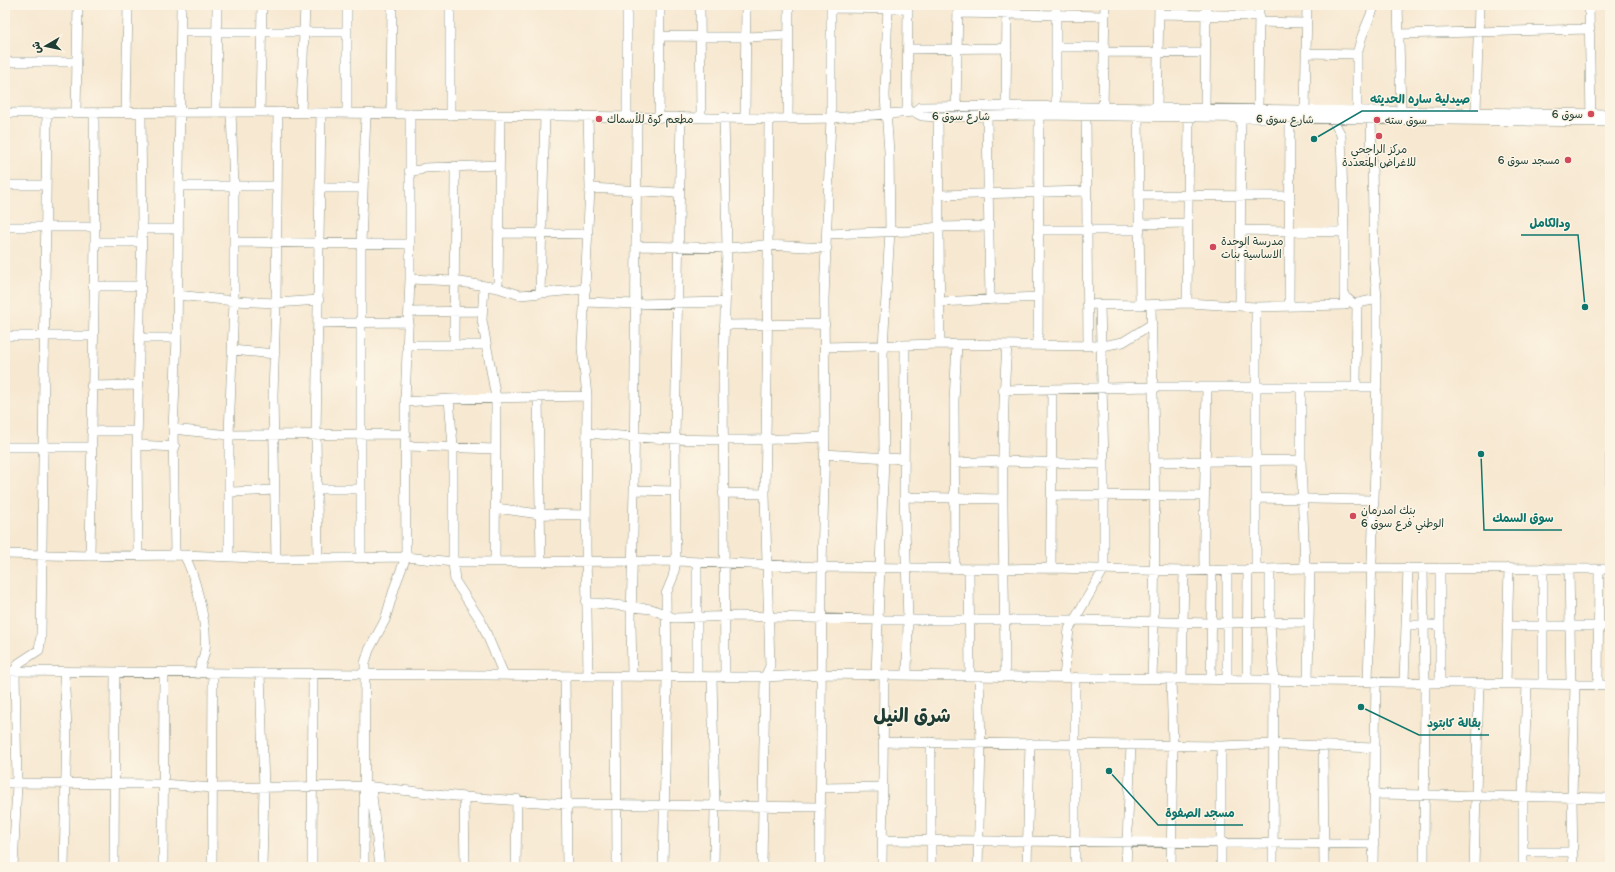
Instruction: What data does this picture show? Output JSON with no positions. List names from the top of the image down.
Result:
{
  "streets": {
    "street": ["شارع سوق 6"]
  },
  "districts": ["شرق النيل"],
  "places": [
    "سوق 6",
    "مطعم كوة للأسماك",
    "سوق سته",
    "مركز الراجحي للاغراض المتعددة",
    "صيدلية ساره الحديثه",
    "مسجد سوق 6",
    "مدرسة الوحدة الاساسية بنات",
    "ودالكامل",
    "سوق السمك",
    "بنك امدرمان الوطني فرع سوق 6",
    "بقالة كابتود",
    "مسجد الصفوة"
  ],
  "north": "left"
}
